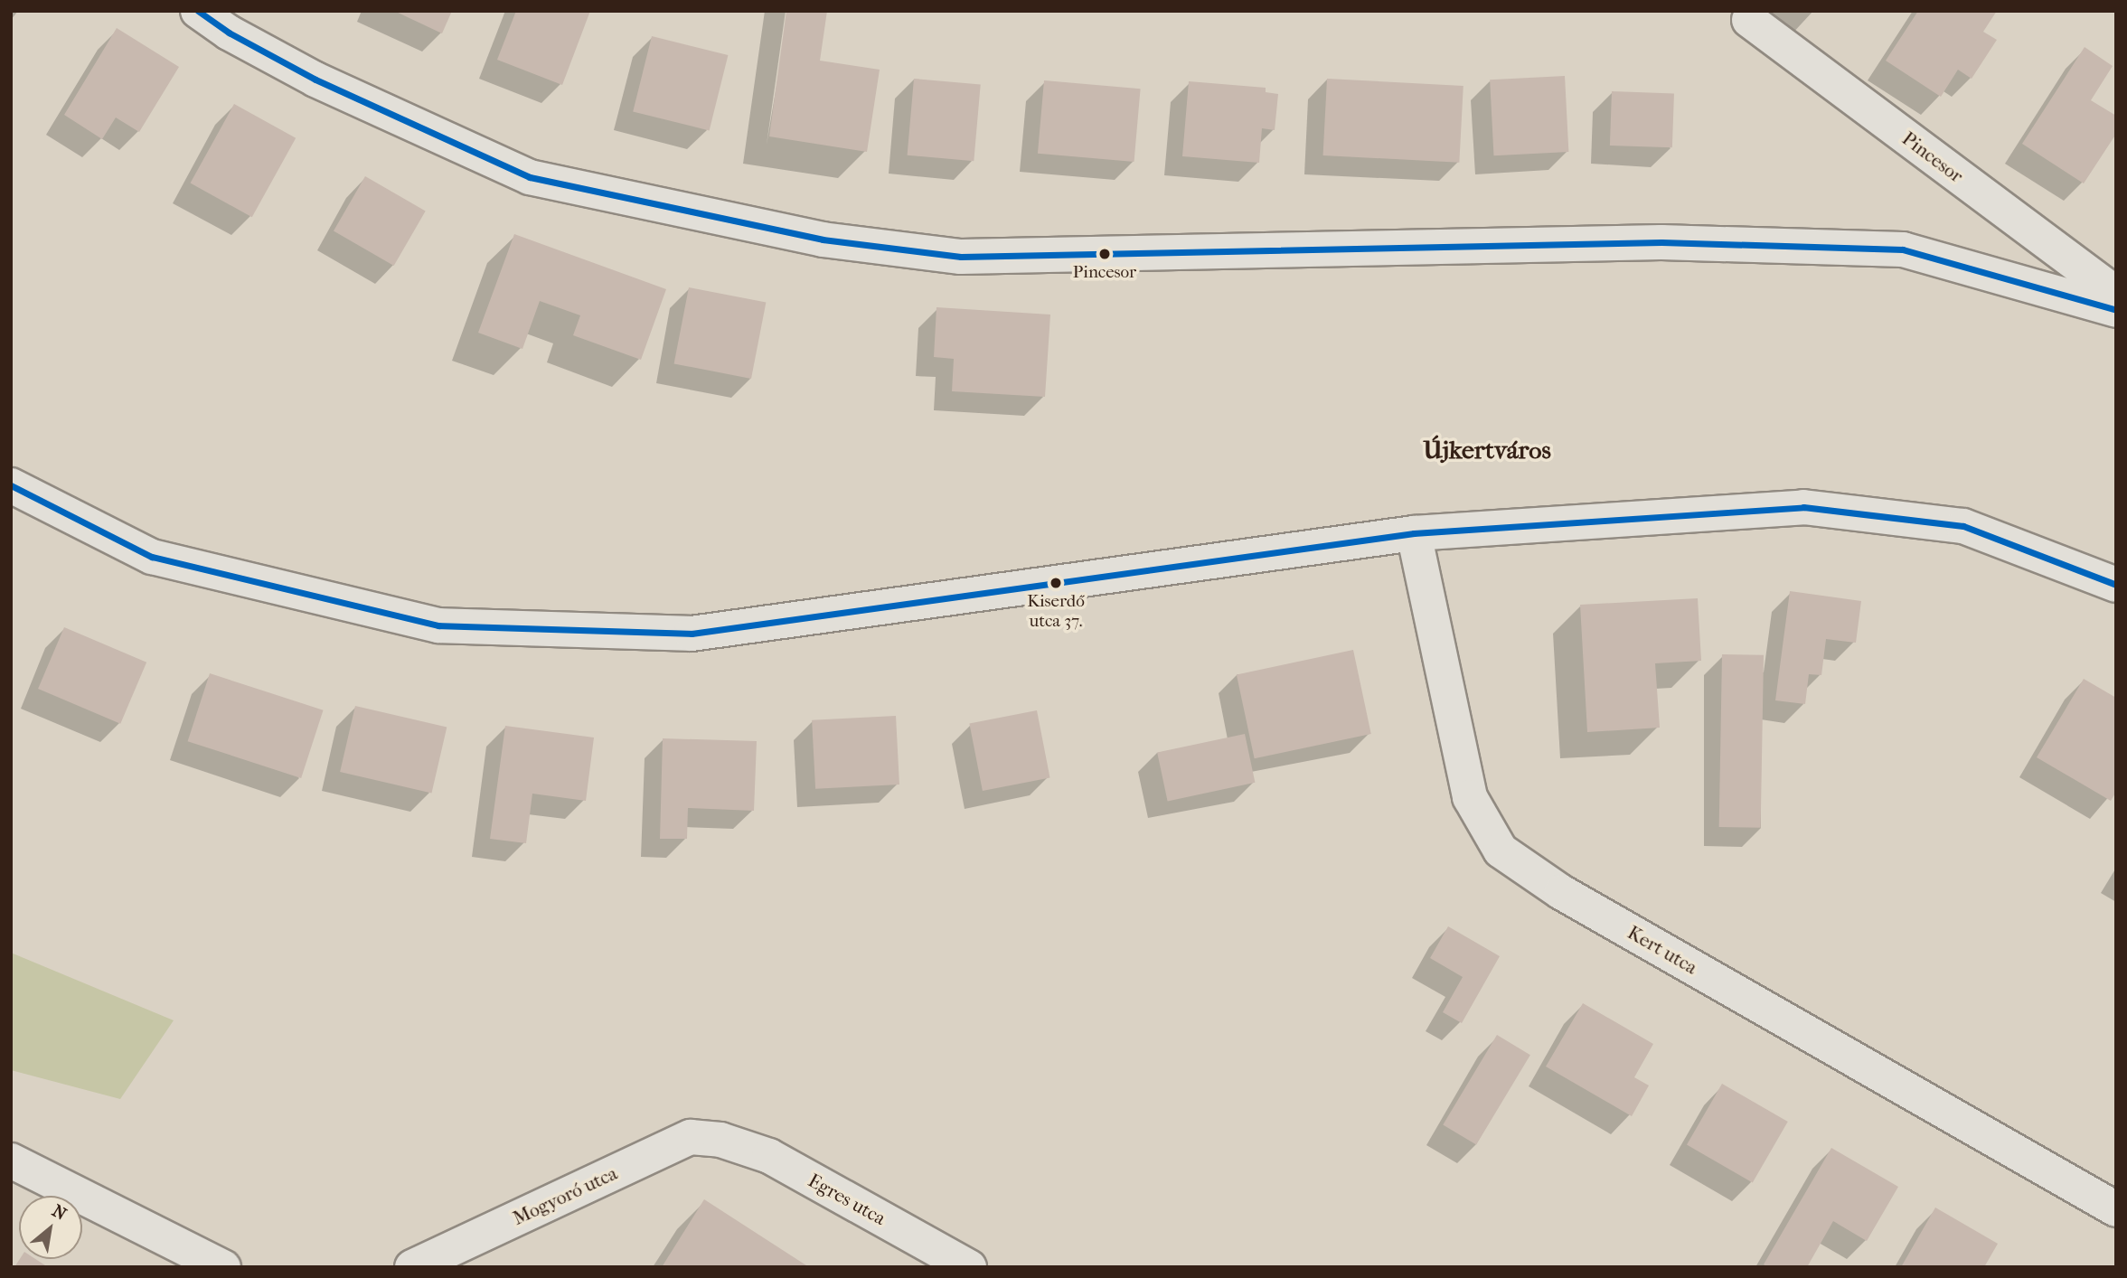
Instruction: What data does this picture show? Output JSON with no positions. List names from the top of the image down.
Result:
{
  "streets": {
    "street": [
      "Pincesor",
      "Kert utca",
      "Mogyoró utca",
      "Egres utca"
    ]
  },
  "crossings": [
    ["Mogyoró utca", "Egres utca"]
  ],
  "districts": ["Újkertváros"],
  "places": ["Pincesor", "Kiserdő utca 37."],
  "north": "top right"
}
